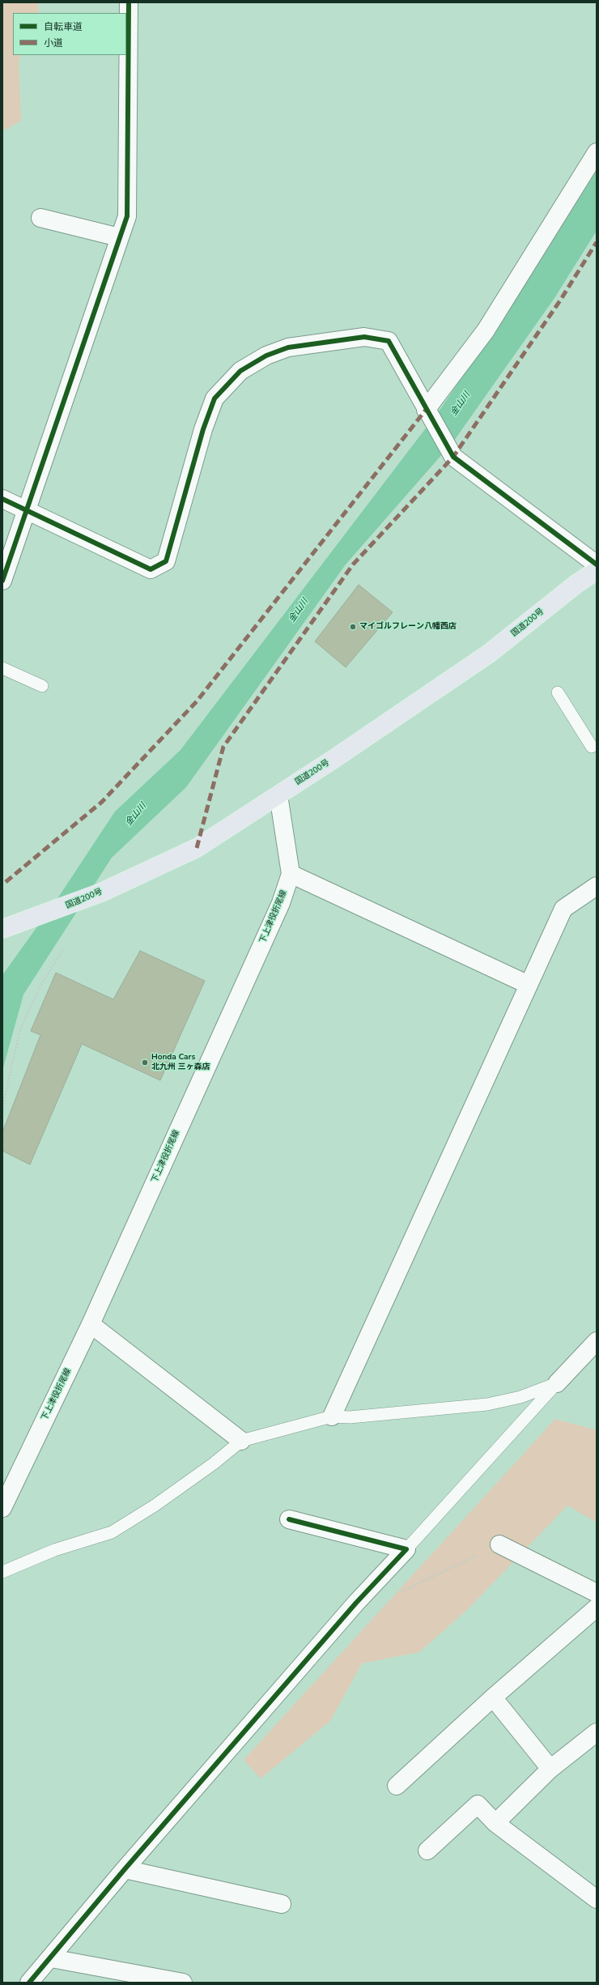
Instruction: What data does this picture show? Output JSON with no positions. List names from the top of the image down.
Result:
{
  "streets": {
    "highway": ["国道200号"],
    "street": ["下上津役折尾線"]
  },
  "crossings": [
    ["国道200号", "下上津役折尾線"]
  ],
  "water": ["金山川"],
  "places": ["マイゴルフレーン八幡西店", "Honda Cars 北九州 三ヶ森店"],
  "legend": ["自転車道", "小道"]
}
